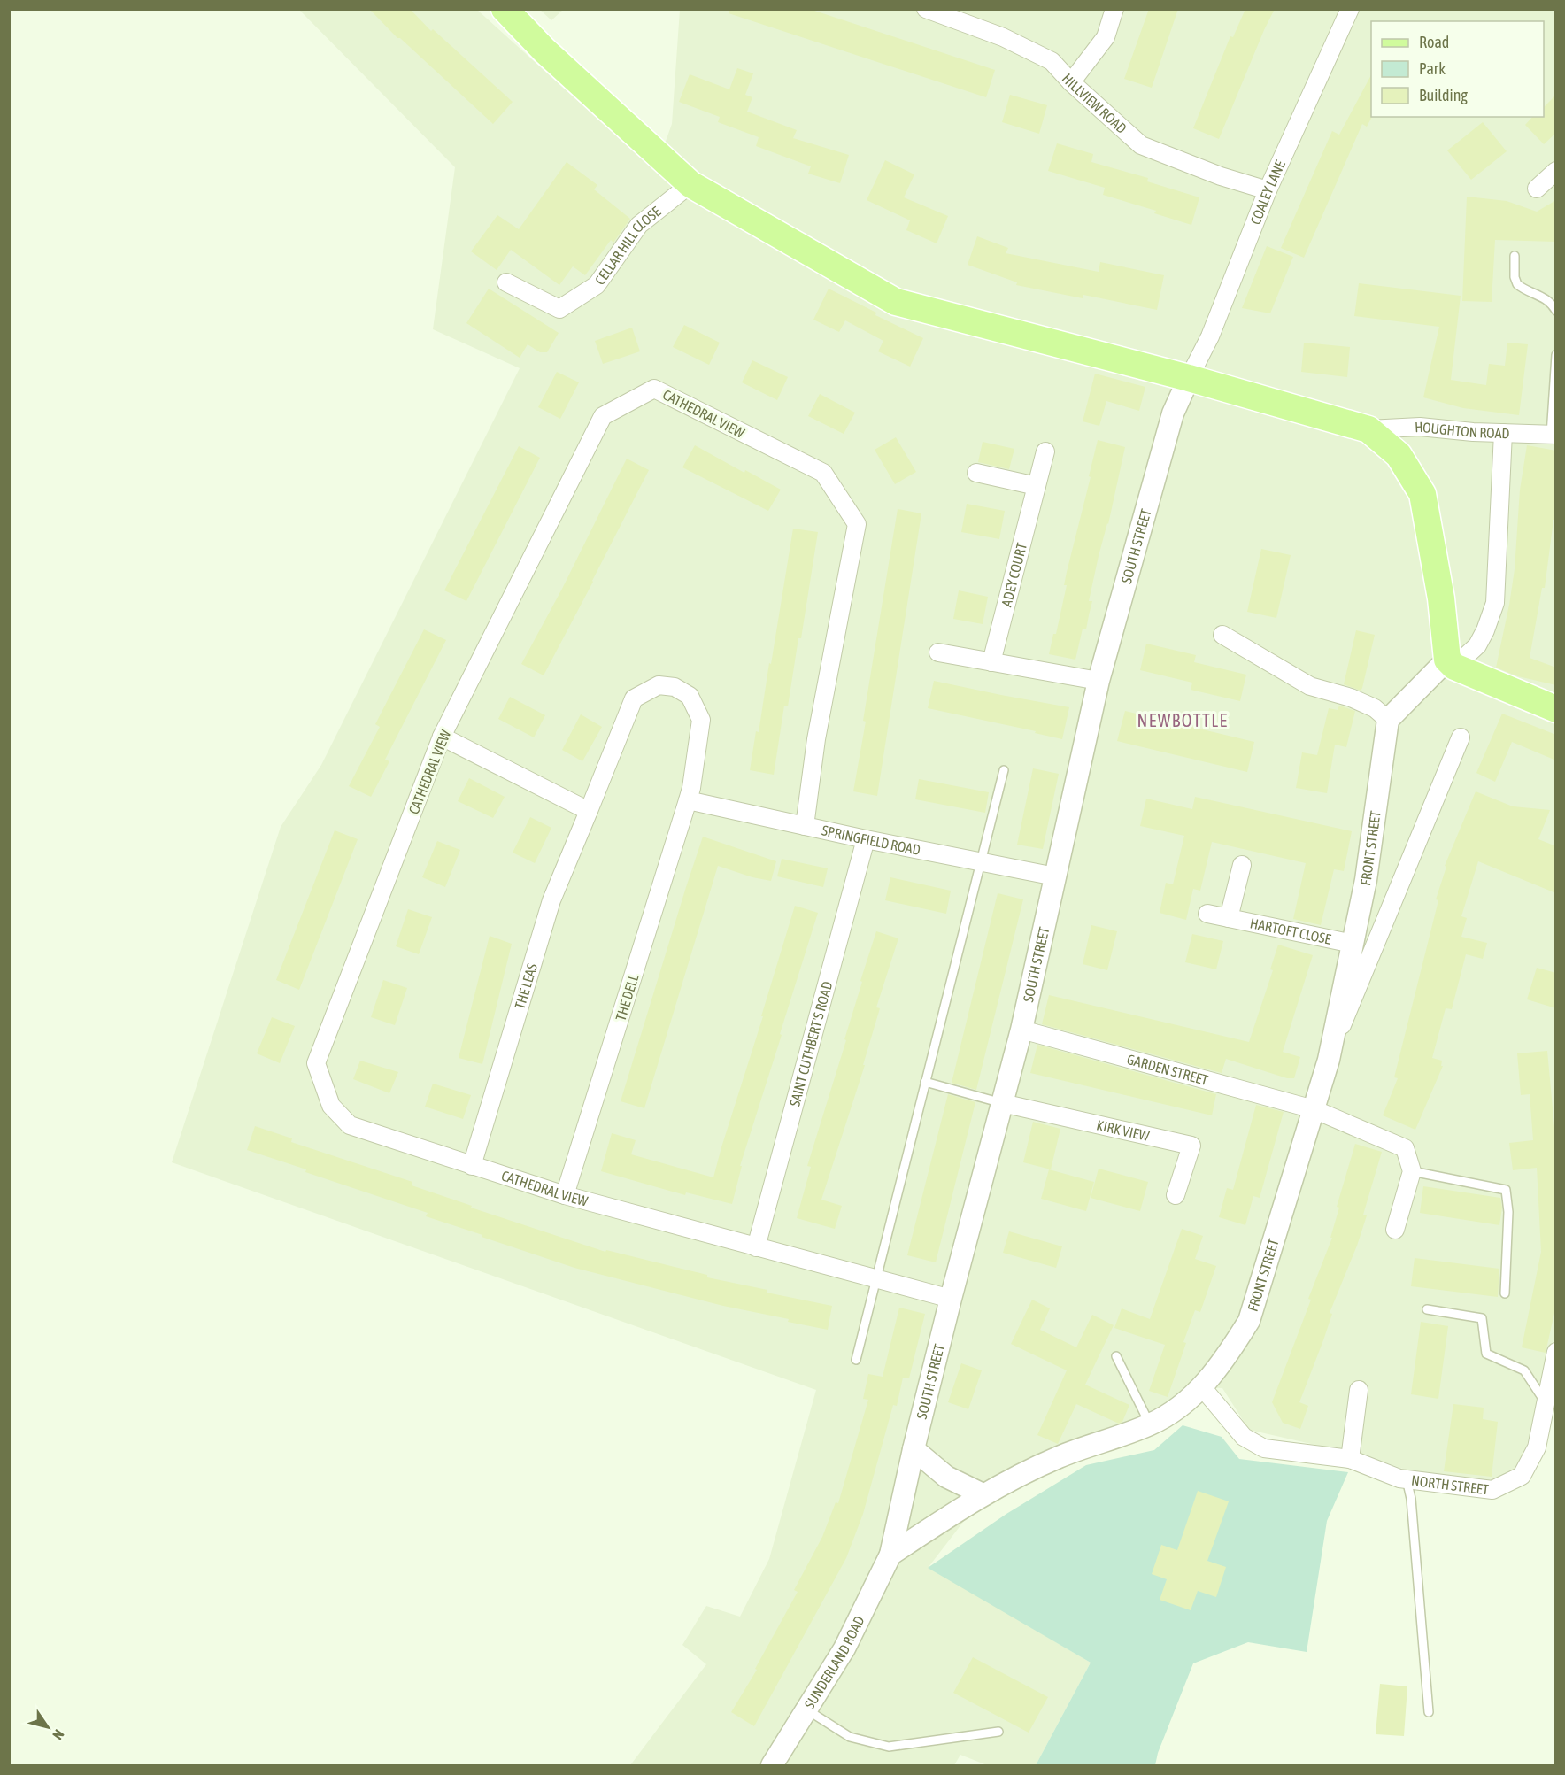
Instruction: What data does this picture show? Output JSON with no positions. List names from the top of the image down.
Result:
{
  "streets": {
    "street": [
      "HILLVIEW ROAD",
      "COALEY LANE",
      "CELLAR HILL CLOSE",
      "CATHEDRAL VIEW",
      "HOUGHTON ROAD",
      "SOUTH STREET",
      "ADEY COURT",
      "SPRINGFIELD ROAD",
      "FRONT STREET",
      "HARTOFT CLOSE",
      "THE LEAS",
      "THE DELL",
      "SAINT CUTHBERT'S ROAD",
      "GARDEN STREET",
      "KIRK VIEW",
      "NORTH STREET",
      "SUNDERLAND ROAD"
    ]
  },
  "crossings": [
    ["HILLVIEW ROAD", "COALEY LANE"],
    ["COALEY LANE", "SOUTH STREET"],
    ["CATHEDRAL VIEW", "SOUTH STREET"],
    ["CATHEDRAL VIEW", "SPRINGFIELD ROAD"],
    ["CATHEDRAL VIEW", "THE LEAS"],
    ["CATHEDRAL VIEW", "THE DELL"],
    ["CATHEDRAL VIEW", "SAINT CUTHBERT'S ROAD"],
    ["SOUTH STREET", "SPRINGFIELD ROAD"],
    ["SOUTH STREET", "FRONT STREET"],
    ["SOUTH STREET", "GARDEN STREET"],
    ["SOUTH STREET", "KIRK VIEW"],
    ["SOUTH STREET", "SUNDERLAND ROAD"],
    ["SPRINGFIELD ROAD", "THE DELL"],
    ["SPRINGFIELD ROAD", "SAINT CUTHBERT'S ROAD"],
    ["FRONT STREET", "HARTOFT CLOSE"],
    ["FRONT STREET", "GARDEN STREET"],
    ["FRONT STREET", "NORTH STREET"],
    ["FRONT STREET", "SUNDERLAND ROAD"],
    ["THE LEAS", "THE DELL"]
  ],
  "districts": ["NEWBOTTLE"],
  "legend": ["Road", "Park", "Building"],
  "north": "bottom right"
}
